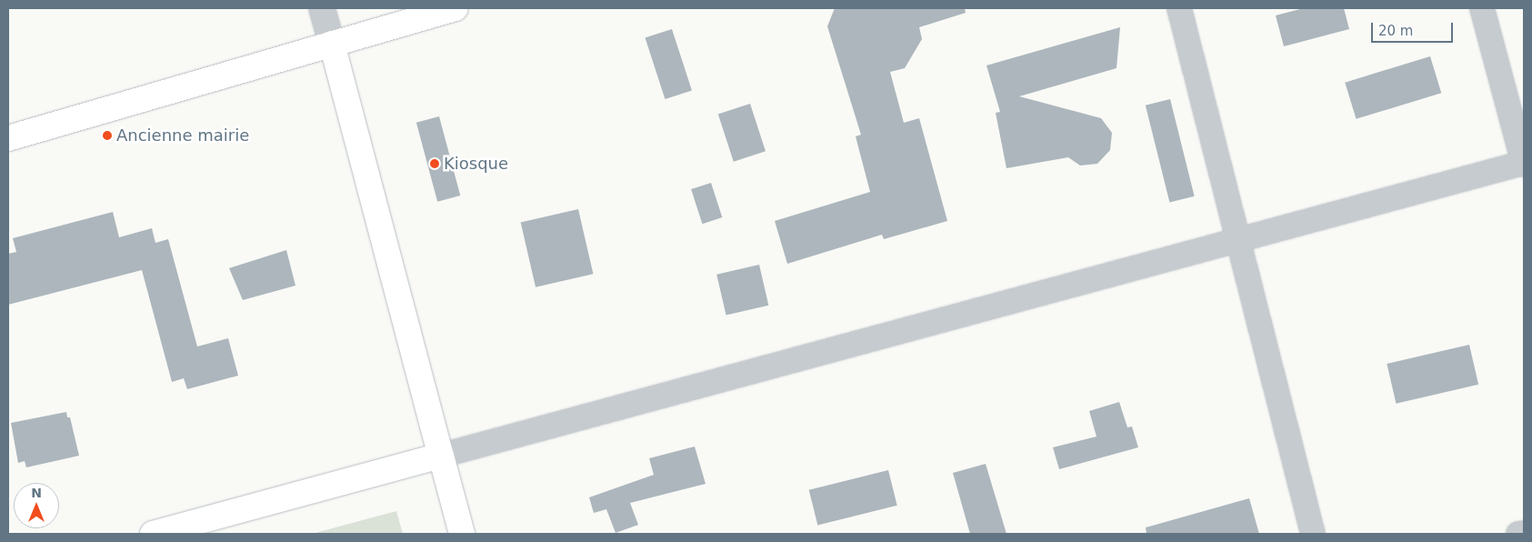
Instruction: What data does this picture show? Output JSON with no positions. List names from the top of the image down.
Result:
{
  "places": ["Ancienne mairie", "Kiosque"],
  "scale_bar": "20 m",
  "north": "top"
}
